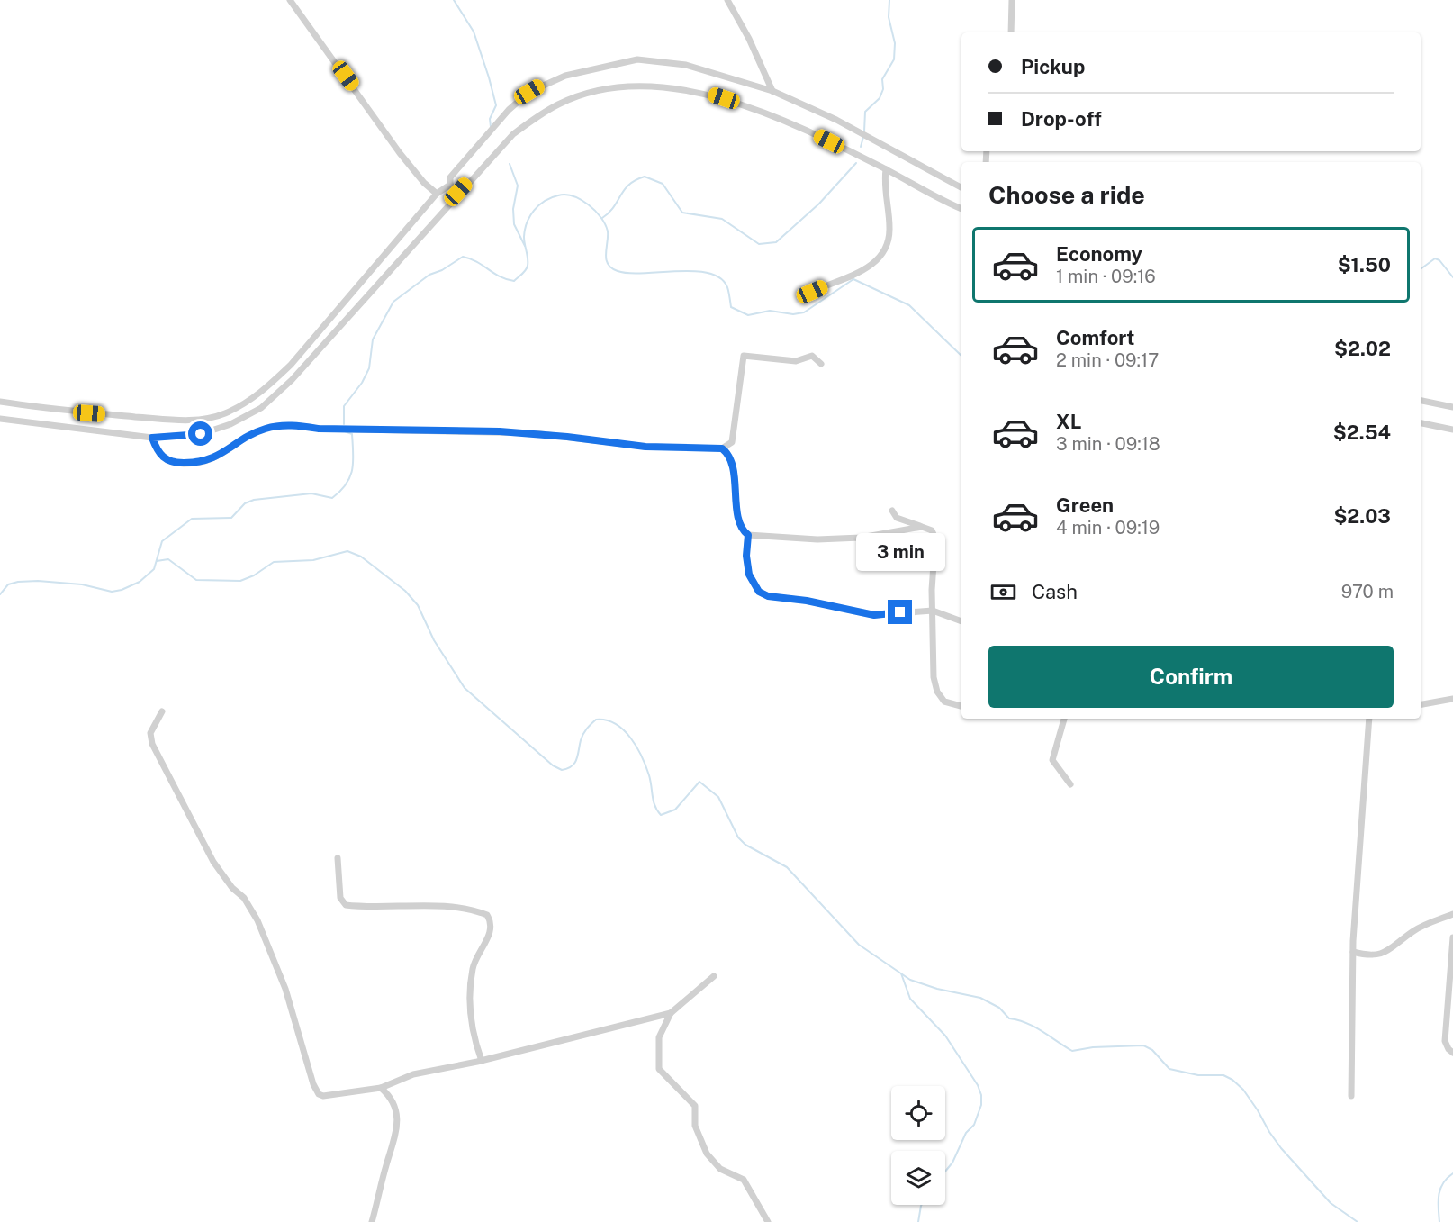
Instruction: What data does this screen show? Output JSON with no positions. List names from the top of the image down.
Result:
{
  "page": {
    "banner": ["Pickup", "Drop-off"],
    "heading": "Choose a ride",
    "list": [
      {
        "name": "Economy",
        "note": "1 min · 09:16",
        "value": "$1.50"
      },
      {
        "name": "Comfort",
        "note": "2 min · 09:17",
        "value": "$2.02"
      },
      {
        "name": "XL",
        "note": "3 min · 09:18",
        "value": "$2.54"
      },
      {
        "name": "Green",
        "note": "4 min · 09:19",
        "value": "$2.03"
      }
    ],
    "bubble": "3 min",
    "pay": ["Cash", "970 m"],
    "buttons": "Confirm"
  }
}
